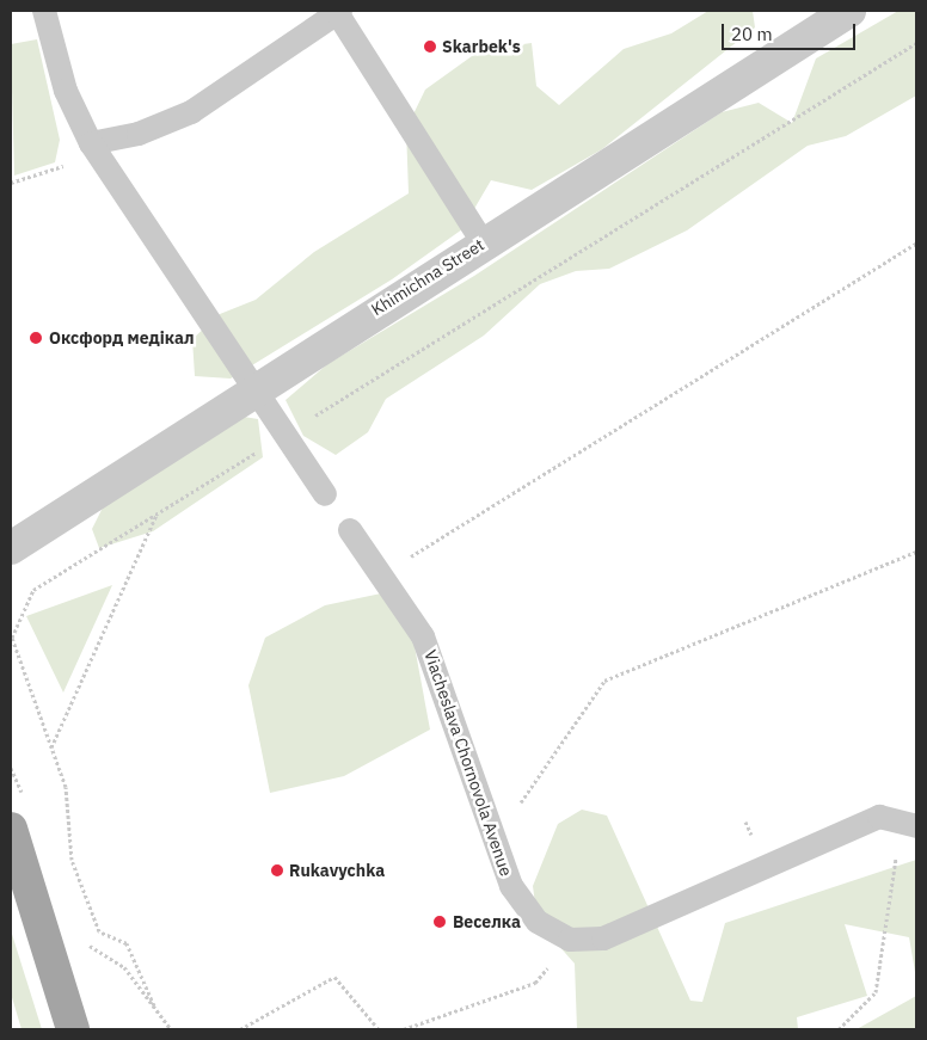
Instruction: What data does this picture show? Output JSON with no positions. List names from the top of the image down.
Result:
{
  "streets": {
    "street": ["Khimichna Street"],
    "lane": ["Viacheslava Chornovola Avenue"]
  },
  "places": [
    "Skarbek's",
    "Оксфорд медікал",
    "Rukavychka",
    "Веселка"
  ],
  "scale_bar": "20 m"
}
